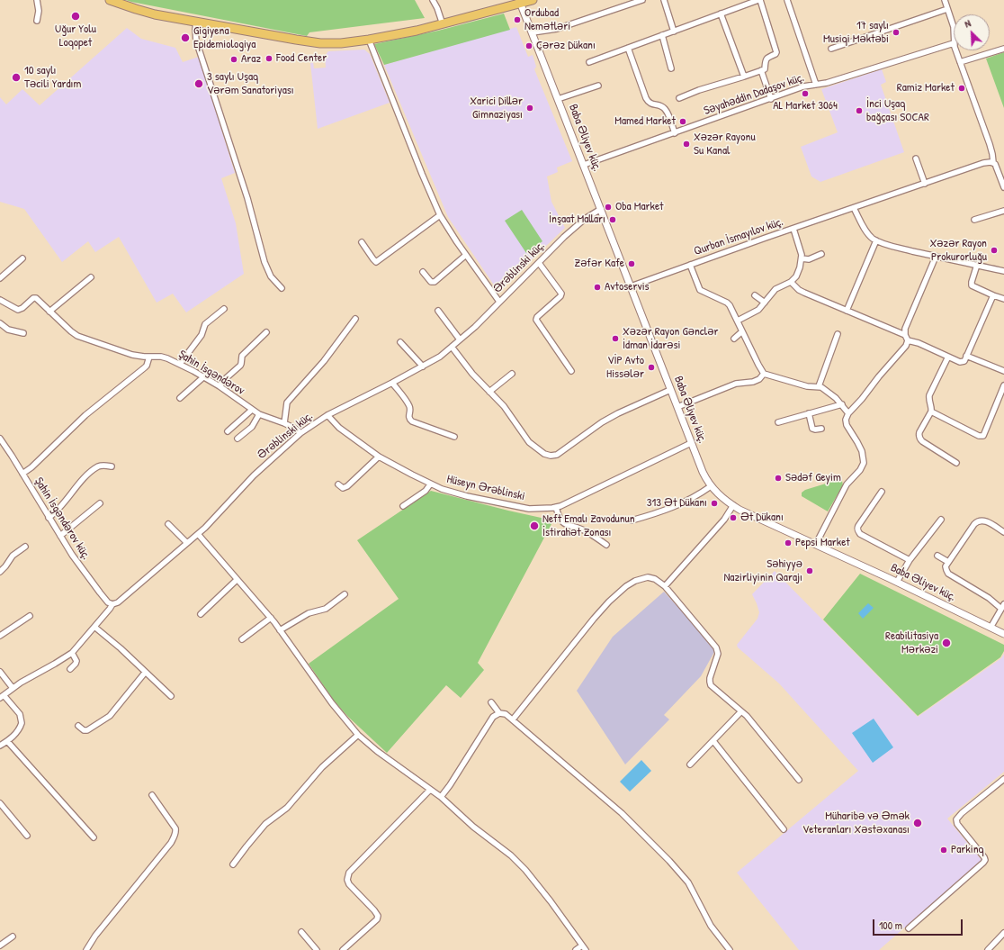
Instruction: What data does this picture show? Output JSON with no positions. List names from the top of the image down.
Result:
{
  "streets": {
    "street": [
      "Səyahəddin Dadaşov küç.",
      "Baba Əliyev küç.",
      "Qurban İsmayılov küç.",
      "Ərəblinski küç.",
      "Şahin İsgəndərov",
      "Hüseyn Ərəblinski",
      "Şahin İsgəndərov küç."
    ]
  },
  "crossings": [
    ["Səyahəddin Dadaşov küç.", "Baba Əliyev küç."],
    ["Baba Əliyev küç.", "Qurban İsmayılov küç."],
    ["Baba Əliyev küç.", "Ərəblinski küç."],
    ["Baba Əliyev küç.", "Hüseyn Ərəblinski"],
    ["Ərəblinski küç.", "Şahin İsgəndərov"],
    ["Ərəblinski küç.", "Hüseyn Ərəblinski"],
    ["Ərəblinski küç.", "Şahin İsgəndərov küç."]
  ],
  "places": [
    "Uğur Yolu Loqopet",
    "Ordubad Nemətləri",
    "17 saylı Musiqi Məktəbi",
    "Gigiyena Epidemiologiya",
    "Çərəz Dükanı",
    "Food Center",
    "Araz",
    "10 saylı Təcili Yardım",
    "3 saylı Uşaq Vərəm Sanatoriyası",
    "Ramiz Market",
    "AL Market 3064",
    "Xarici Dillər Gimnaziyası",
    "İnci Uşaq bağçası SOCAR",
    "Mamed Market",
    "Xəzər Rayonu Su Kanal",
    "Oba Market",
    "İnşaat Malları",
    "Xəzər Rayon Prokurorluğu",
    "Zəfər Kafe",
    "Avtoservis",
    "Xəzər Rayon Gənclər İdman İdarəsi",
    "VİP Avto Hissələr",
    "Sədəf Geyim",
    "313 Ət Dükanı",
    "Ət Dükanı",
    "Neft Emalı Zavodunun İstirahət Zonası",
    "Pepsi Market",
    "Səhiyyə Nazirliyinin Qarajı",
    "Reabilitasiya Mərkəzi",
    "Müharibə və Əmək Veteranları Xəstəxanası",
    "Parkinq"
  ],
  "scale_bar": "100 m",
  "north": "top left"
}
